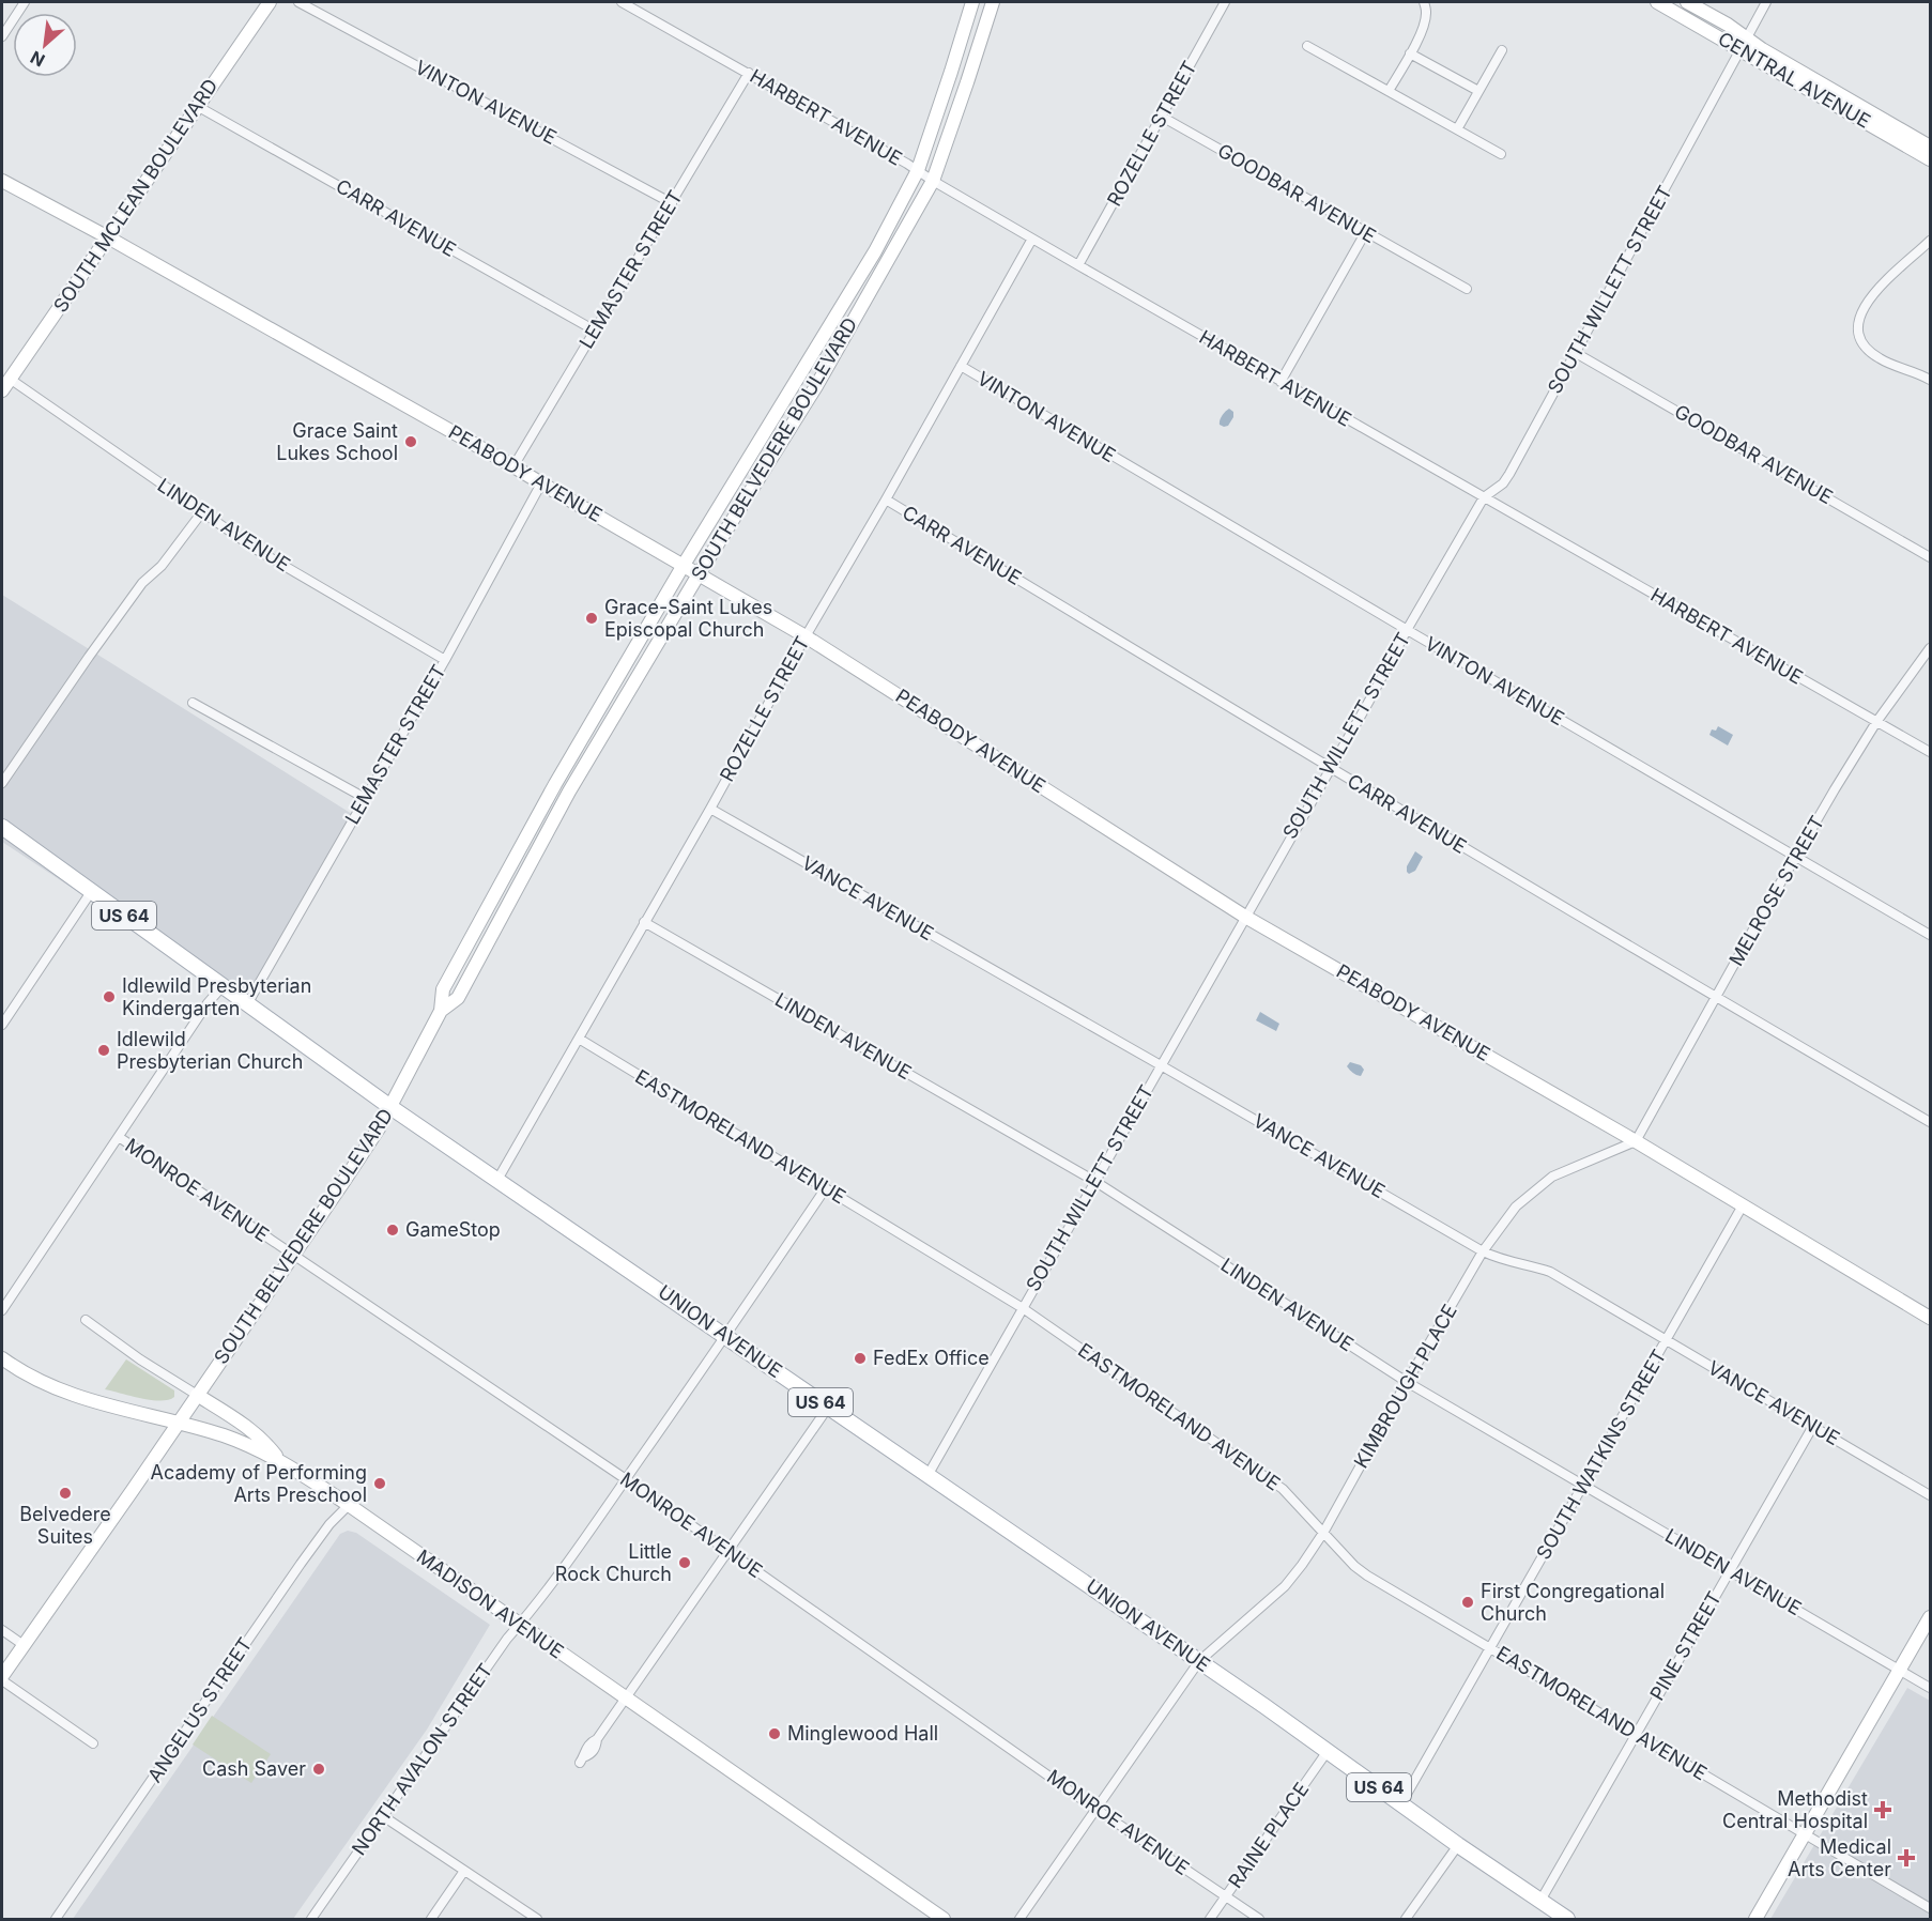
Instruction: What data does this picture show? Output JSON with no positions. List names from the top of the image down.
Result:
{
  "streets": {
    "main road": ["US 64", "UNION AVENUE"],
    "street": [
      "CENTRAL AVENUE",
      "VINTON AVENUE",
      "HARBERT AVENUE",
      "ROZELLE STREET",
      "GOODBAR AVENUE",
      "SOUTH MCLEAN BOULEVARD",
      "CARR AVENUE",
      "LEMASTER STREET",
      "SOUTH WILLETT STREET",
      "SOUTH BELVEDERE BOULEVARD",
      "PEABODY AVENUE",
      "LINDEN AVENUE",
      "MELROSE STREET",
      "VANCE AVENUE",
      "EASTMORELAND AVENUE",
      "MONROE AVENUE",
      "KIMBROUGH PLACE",
      "SOUTH WATKINS STREET",
      "MADISON AVENUE",
      "PINE STREET",
      "ANGELUS STREET",
      "NORTH AVALON STREET",
      "RAINE PLACE"
    ]
  },
  "crossings": [
    ["CENTRAL AVENUE", "SOUTH WILLETT STREET"],
    ["VINTON AVENUE", "ROZELLE STREET"],
    ["VINTON AVENUE", "LEMASTER STREET"],
    ["VINTON AVENUE", "SOUTH WILLETT STREET"],
    ["VINTON AVENUE", "MELROSE STREET"],
    ["HARBERT AVENUE", "ROZELLE STREET"],
    ["HARBERT AVENUE", "LEMASTER STREET"],
    ["HARBERT AVENUE", "SOUTH WILLETT STREET"],
    ["HARBERT AVENUE", "SOUTH BELVEDERE BOULEVARD"],
    ["HARBERT AVENUE", "MELROSE STREET"],
    ["ROZELLE STREET", "GOODBAR AVENUE"],
    ["ROZELLE STREET", "CARR AVENUE"],
    ["ROZELLE STREET", "PEABODY AVENUE"],
    ["ROZELLE STREET", "LINDEN AVENUE"],
    ["ROZELLE STREET", "VANCE AVENUE"],
    ["ROZELLE STREET", "EASTMORELAND AVENUE"],
    ["ROZELLE STREET", "UNION AVENUE"],
    ["GOODBAR AVENUE", "SOUTH WILLETT STREET"],
    ["SOUTH MCLEAN BOULEVARD", "CARR AVENUE"],
    ["SOUTH MCLEAN BOULEVARD", "PEABODY AVENUE"],
    ["SOUTH MCLEAN BOULEVARD", "LINDEN AVENUE"],
    ["CARR AVENUE", "LEMASTER STREET"],
    ["CARR AVENUE", "SOUTH WILLETT STREET"],
    ["CARR AVENUE", "MELROSE STREET"],
    ["LEMASTER STREET", "PEABODY AVENUE"],
    ["LEMASTER STREET", "LINDEN AVENUE"],
    ["LEMASTER STREET", "UNION AVENUE"],
    ["SOUTH WILLETT STREET", "PEABODY AVENUE"],
    ["SOUTH WILLETT STREET", "LINDEN AVENUE"],
    ["SOUTH WILLETT STREET", "VANCE AVENUE"],
    ["SOUTH WILLETT STREET", "EASTMORELAND AVENUE"],
    ["SOUTH WILLETT STREET", "UNION AVENUE"],
    ["SOUTH BELVEDERE BOULEVARD", "PEABODY AVENUE"],
    ["SOUTH BELVEDERE BOULEVARD", "MONROE AVENUE"],
    ["SOUTH BELVEDERE BOULEVARD", "UNION AVENUE"],
    ["SOUTH BELVEDERE BOULEVARD", "MADISON AVENUE"],
    ["PEABODY AVENUE", "MELROSE STREET"],
    ["PEABODY AVENUE", "KIMBROUGH PLACE"],
    ["PEABODY AVENUE", "SOUTH WATKINS STREET"],
    ["LINDEN AVENUE", "KIMBROUGH PLACE"],
    ["LINDEN AVENUE", "SOUTH WATKINS STREET"],
    ["LINDEN AVENUE", "PINE STREET"],
    ["MELROSE STREET", "KIMBROUGH PLACE"],
    ["VANCE AVENUE", "KIMBROUGH PLACE"],
    ["VANCE AVENUE", "SOUTH WATKINS STREET"],
    ["VANCE AVENUE", "PINE STREET"],
    ["EASTMORELAND AVENUE", "KIMBROUGH PLACE"],
    ["EASTMORELAND AVENUE", "SOUTH WATKINS STREET"],
    ["EASTMORELAND AVENUE", "PINE STREET"],
    ["EASTMORELAND AVENUE", "NORTH AVALON STREET"],
    ["MONROE AVENUE", "KIMBROUGH PLACE"],
    ["MONROE AVENUE", "NORTH AVALON STREET"],
    ["MONROE AVENUE", "RAINE PLACE"],
    ["UNION AVENUE", "KIMBROUGH PLACE"],
    ["UNION AVENUE", "SOUTH WATKINS STREET"],
    ["UNION AVENUE", "PINE STREET"],
    ["UNION AVENUE", "NORTH AVALON STREET"],
    ["UNION AVENUE", "RAINE PLACE"],
    ["MADISON AVENUE", "ANGELUS STREET"],
    ["MADISON AVENUE", "NORTH AVALON STREET"]
  ],
  "places": {
    "other": [
      "Grace Saint Lukes School",
      "Grace-Saint Lukes Episcopal Church",
      "Idlewild Presbyterian Kindergarten",
      "Idlewild Presbyterian Church",
      "GameStop",
      "FedEx Office",
      "Academy of Performing Arts Preschool",
      "Belvedere Suites",
      "Little Rock Church",
      "First Congregational Church",
      "Minglewood Hall",
      "Cash Saver"
    ],
    "health": ["Methodist Central Hospital", "Medical Arts Center"]
  },
  "north": "bottom left"
}
